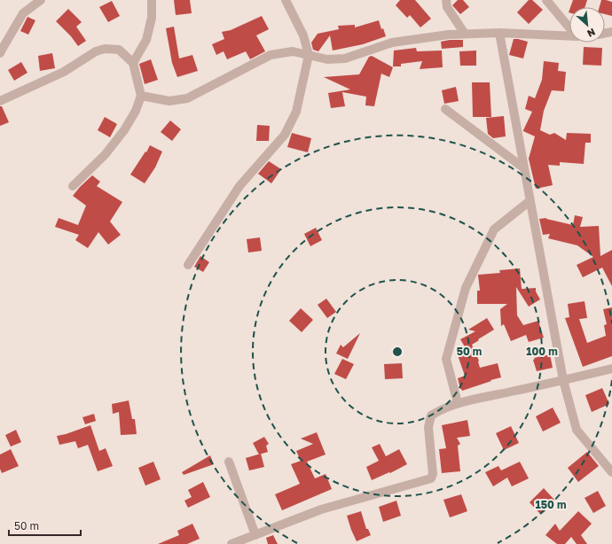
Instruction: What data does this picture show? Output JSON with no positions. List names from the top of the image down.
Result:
{
  "scale_bar": "50 m",
  "north": "bottom right",
  "rings": ["50 m", "100 m", "150 m"]
}
